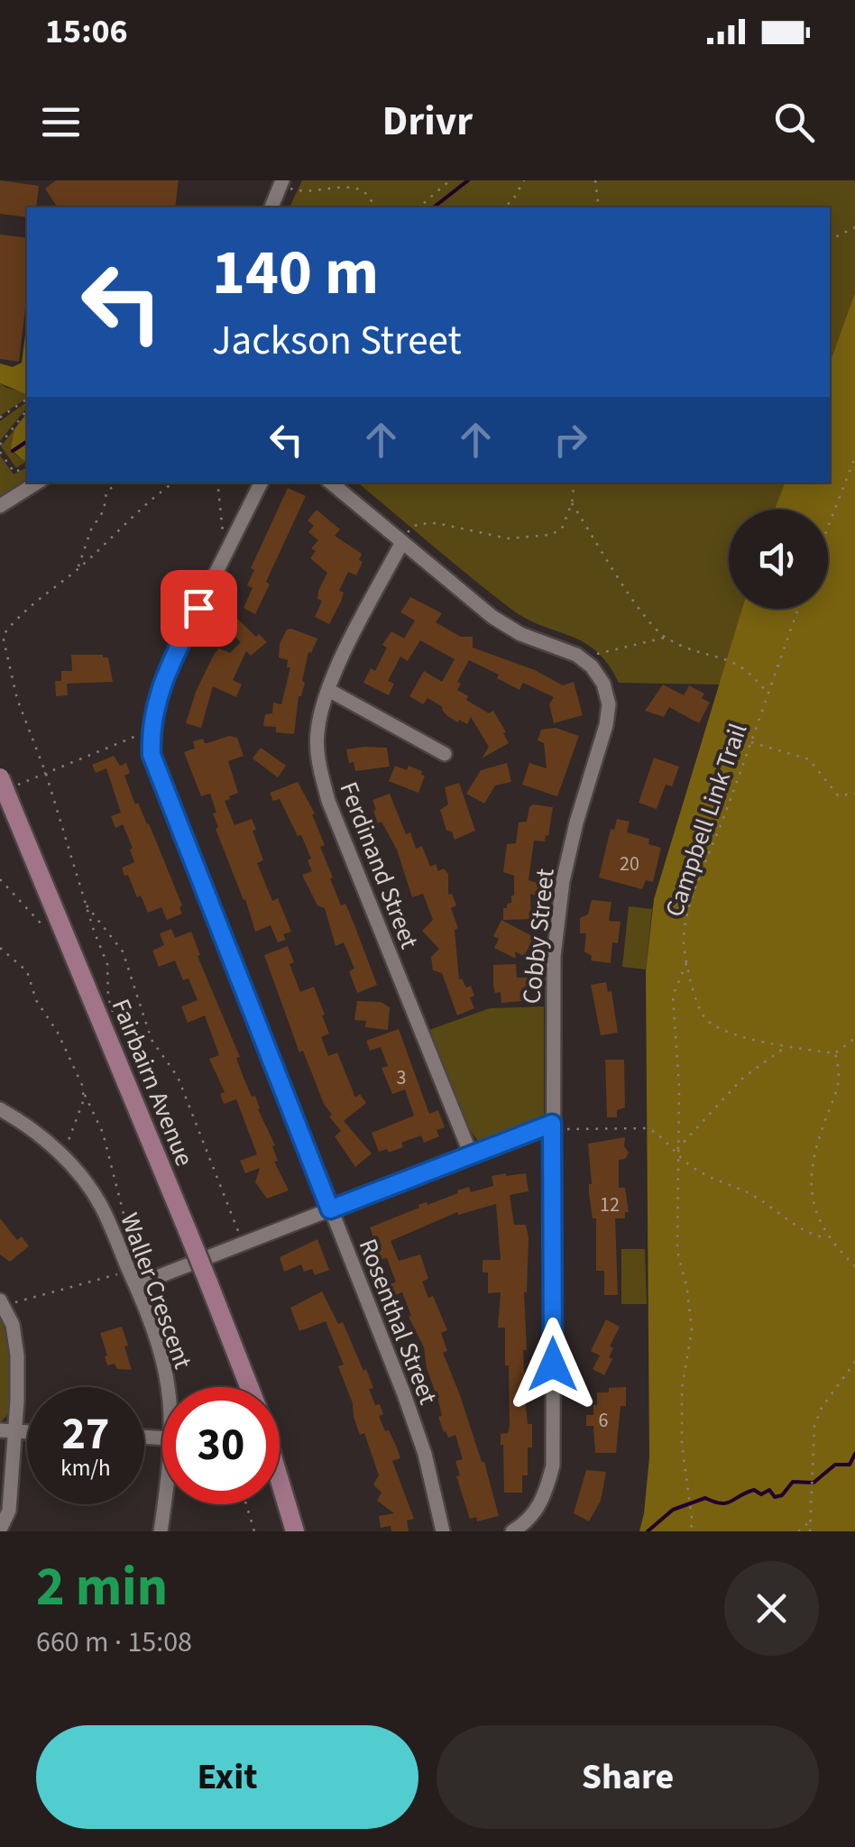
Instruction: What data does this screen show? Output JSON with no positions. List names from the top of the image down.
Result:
{
  "streets": {
    "main road": ["Fairbairn Avenue"],
    "street": [
      "Ferdinand Street",
      "Cobby Street",
      "Waller Crescent",
      "Rosenthal Street"
    ],
    "path": ["Campbell Link Trail"]
  },
  "crossings": [
    ["Ferdinand Street", "Cobby Street"]
  ],
  "house_numbers": [
    "20",
    "3",
    "12",
    "6"
  ],
  "page": {
    "status": "15:06",
    "header": "Drivr",
    "turn": ["140 m", "Jackson Street"],
    "speed": "27 km/h",
    "limit": "30",
    "heading": ["2 min", "660 m · 15:08"],
    "buttons": ["Exit", "Share"]
  }
}
